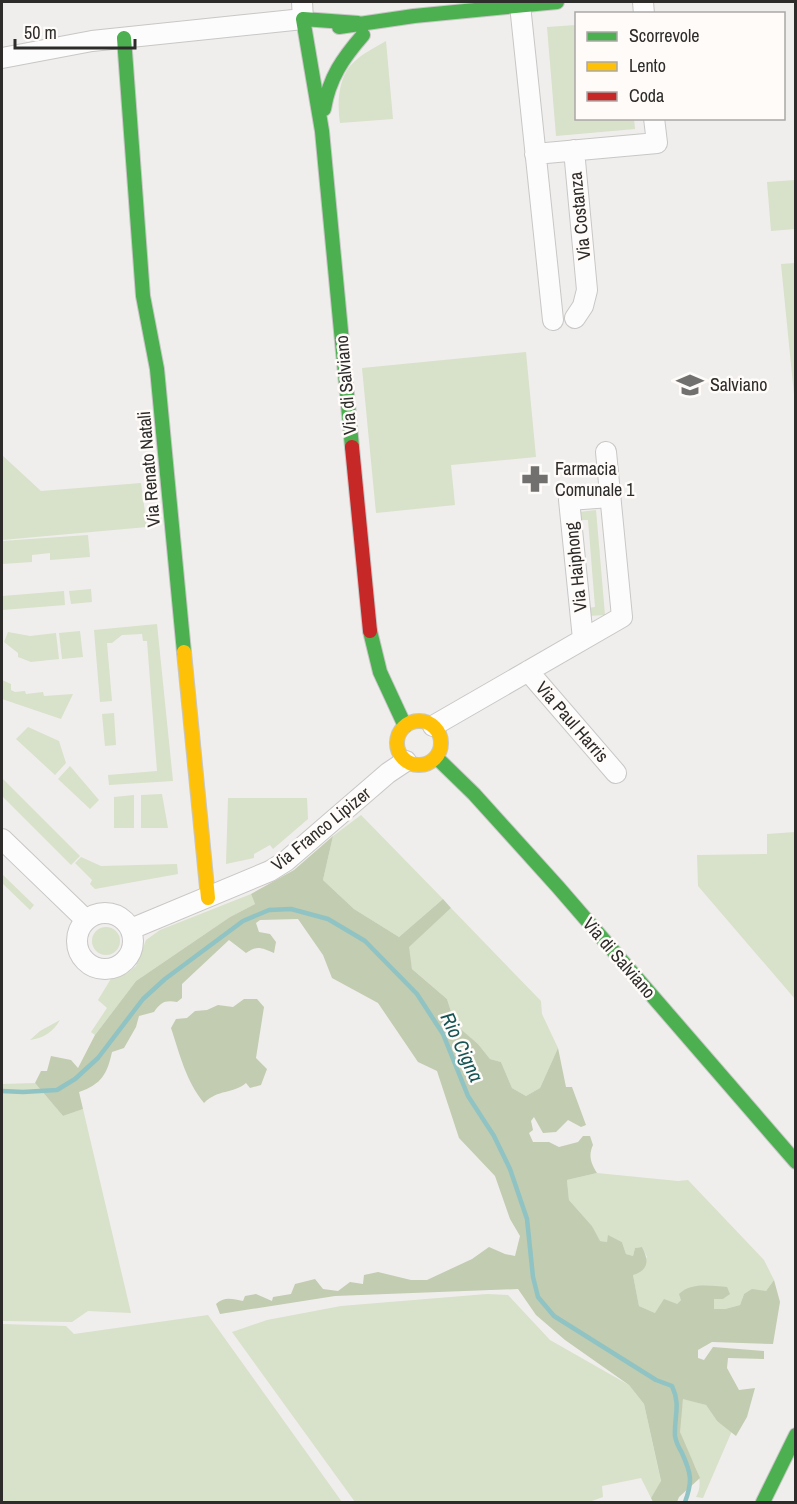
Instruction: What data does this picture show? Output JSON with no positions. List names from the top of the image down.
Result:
{
  "streets": {
    "main road": ["Via di Salviano", "Via Renato Natali"],
    "street": [
      "Via Costanza",
      "Via Haiphong",
      "Via Paul Harris",
      "Via Franco Lipizer"
    ]
  },
  "crossings": [
    ["Via di Salviano", "Via Haiphong"],
    ["Via di Salviano", "Via Franco Lipizer"],
    ["Via Renato Natali", "Via Franco Lipizer"],
    ["Via Haiphong", "Via Paul Harris"],
    ["Via Haiphong", "Via Franco Lipizer"]
  ],
  "water": ["Rio Cigna"],
  "places": {
    "school or university": ["Salviano"],
    "pharmacy": ["Farmacia Comunale 1"]
  },
  "legend": ["Scorrevole", "Lento", "Coda"],
  "scale_bar": "50 m"
}
